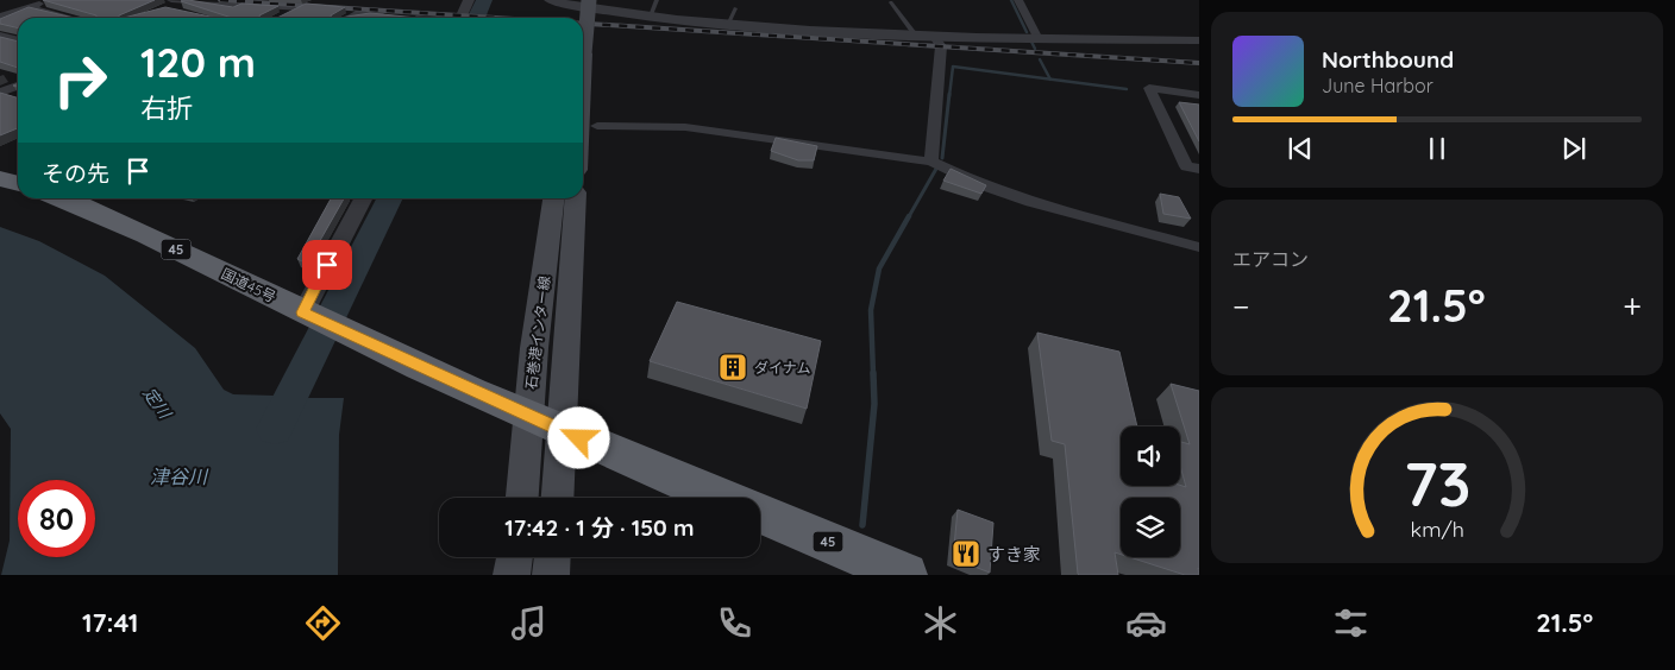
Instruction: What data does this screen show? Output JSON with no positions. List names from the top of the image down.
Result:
{
  "streets": {
    "highway": ["45", "国道45号"],
    "main road": ["石巻港インター線"]
  },
  "crossings": [
    ["国道45号", "石巻港インター線"]
  ],
  "water": ["定川", "津谷川"],
  "places": {
    "building": ["ダイナム"],
    "restaurant": ["すき家"]
  },
  "page": {
    "turn": ["120 m", "右折"],
    "song": ["Northbound", "June Harbor"],
    "then": "その先",
    "tile": "エアコン",
    "heat": ["−", "21.5°", "+"],
    "limit": "80",
    "trip": "17:42 · 1 分 · 150 m",
    "tabs": ["17:41", "21.5°"],
    "gauge": ["73", "km/h"]
  }
}
